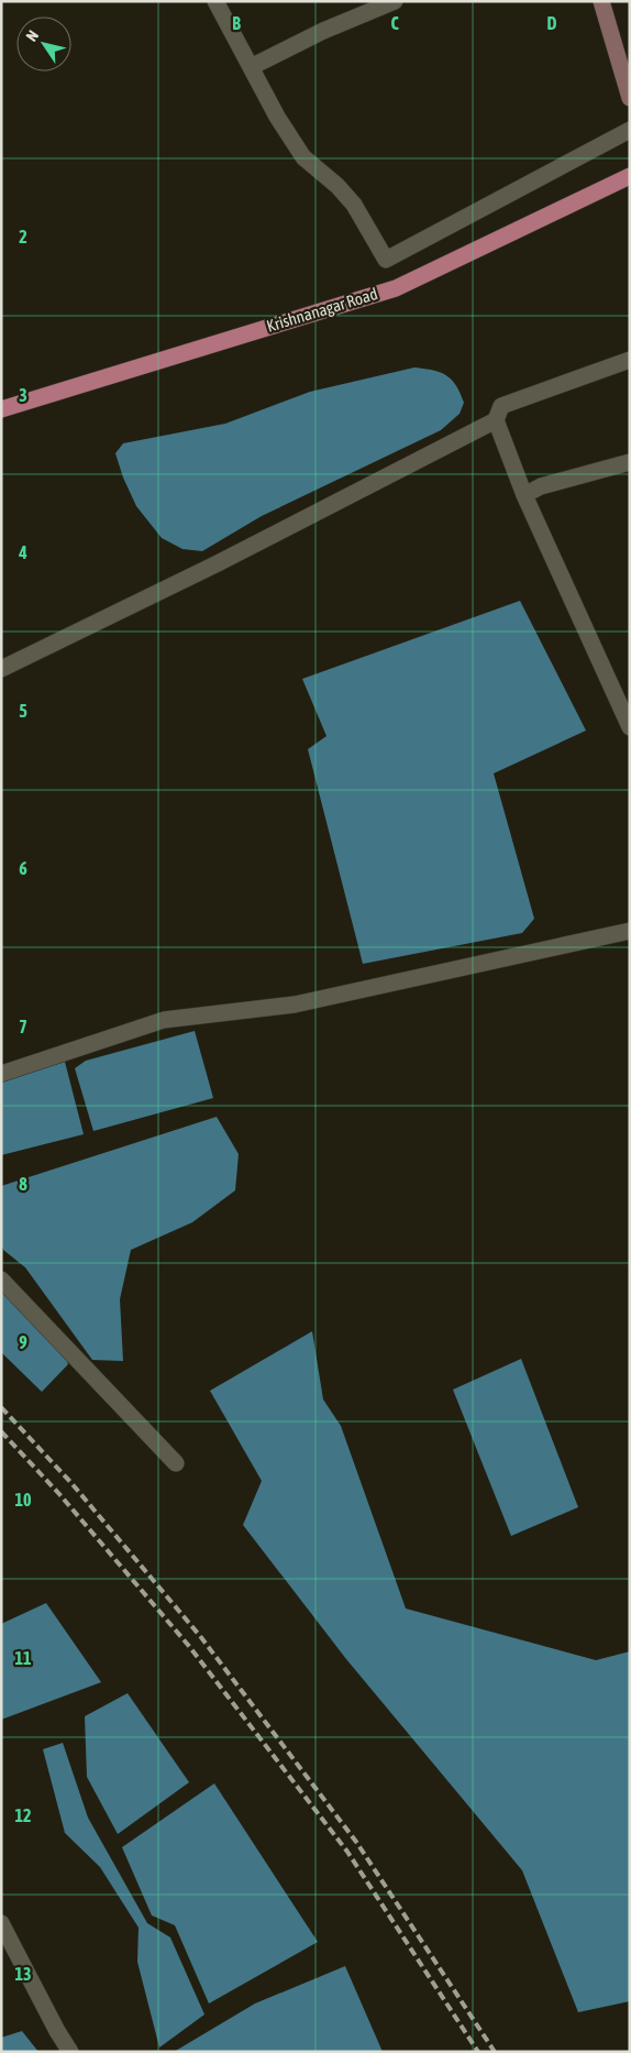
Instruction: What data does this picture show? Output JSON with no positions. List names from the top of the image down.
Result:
{
  "streets": {
    "main road": ["Krishnanagar Road"]
  },
  "north": "top left",
  "grid": {
    "columns": ["B", "C", "D"],
    "rows": [
      "2",
      "3",
      "4",
      "5",
      "6",
      "7",
      "8",
      "9",
      "10",
      "11",
      "12",
      "13"
    ]
  }
}
